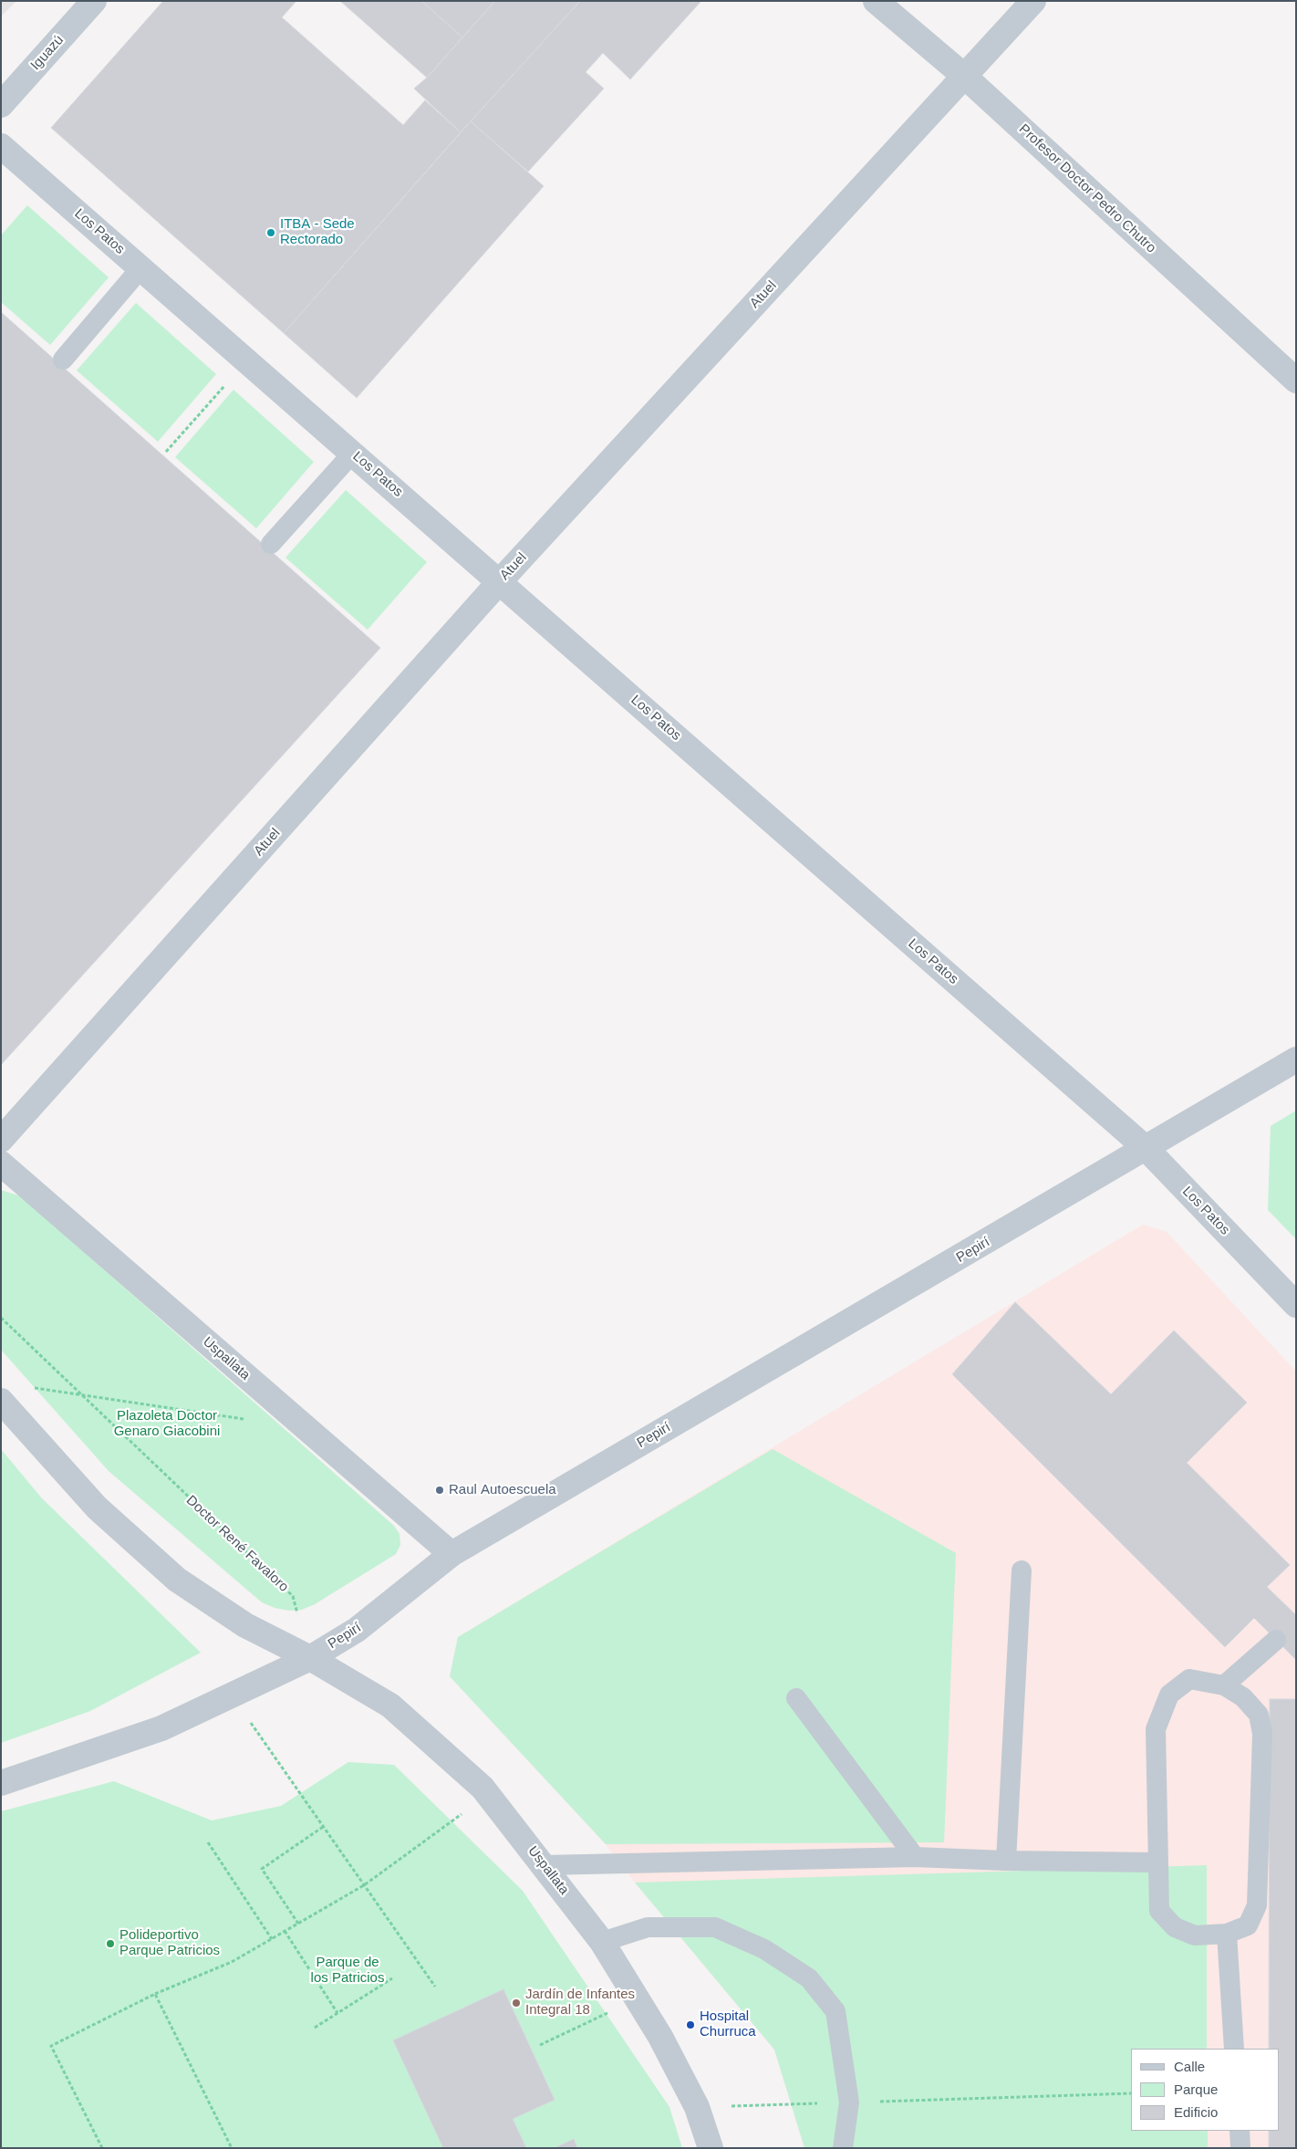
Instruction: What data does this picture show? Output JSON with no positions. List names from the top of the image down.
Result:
{
  "streets": {
    "street": [
      "Iguazú",
      "Profesor Doctor Pedro Chutro",
      "Los Patos",
      "Atuel",
      "Pepirí",
      "Uspallata"
    ],
    "path": ["Doctor René Favaloro"]
  },
  "crossings": [
    ["Profesor Doctor Pedro Chutro", "Atuel"],
    ["Los Patos", "Atuel"],
    ["Los Patos", "Pepirí"],
    ["Pepirí", "Uspallata"],
    ["Pepirí", "Doctor René Favaloro"],
    ["Uspallata", "Doctor René Favaloro"]
  ],
  "parks": ["Plazoleta Doctor Genaro Giacobini", "Parque de los Patricios"],
  "places": [
    "ITBA - Sede Rectorado",
    "Raul Autoescuela",
    "Polideportivo Parque Patricios",
    "Jardín de Infantes Integral 18",
    "Hospital Churruca"
  ],
  "legend": ["Calle", "Parque", "Edificio"]
}
